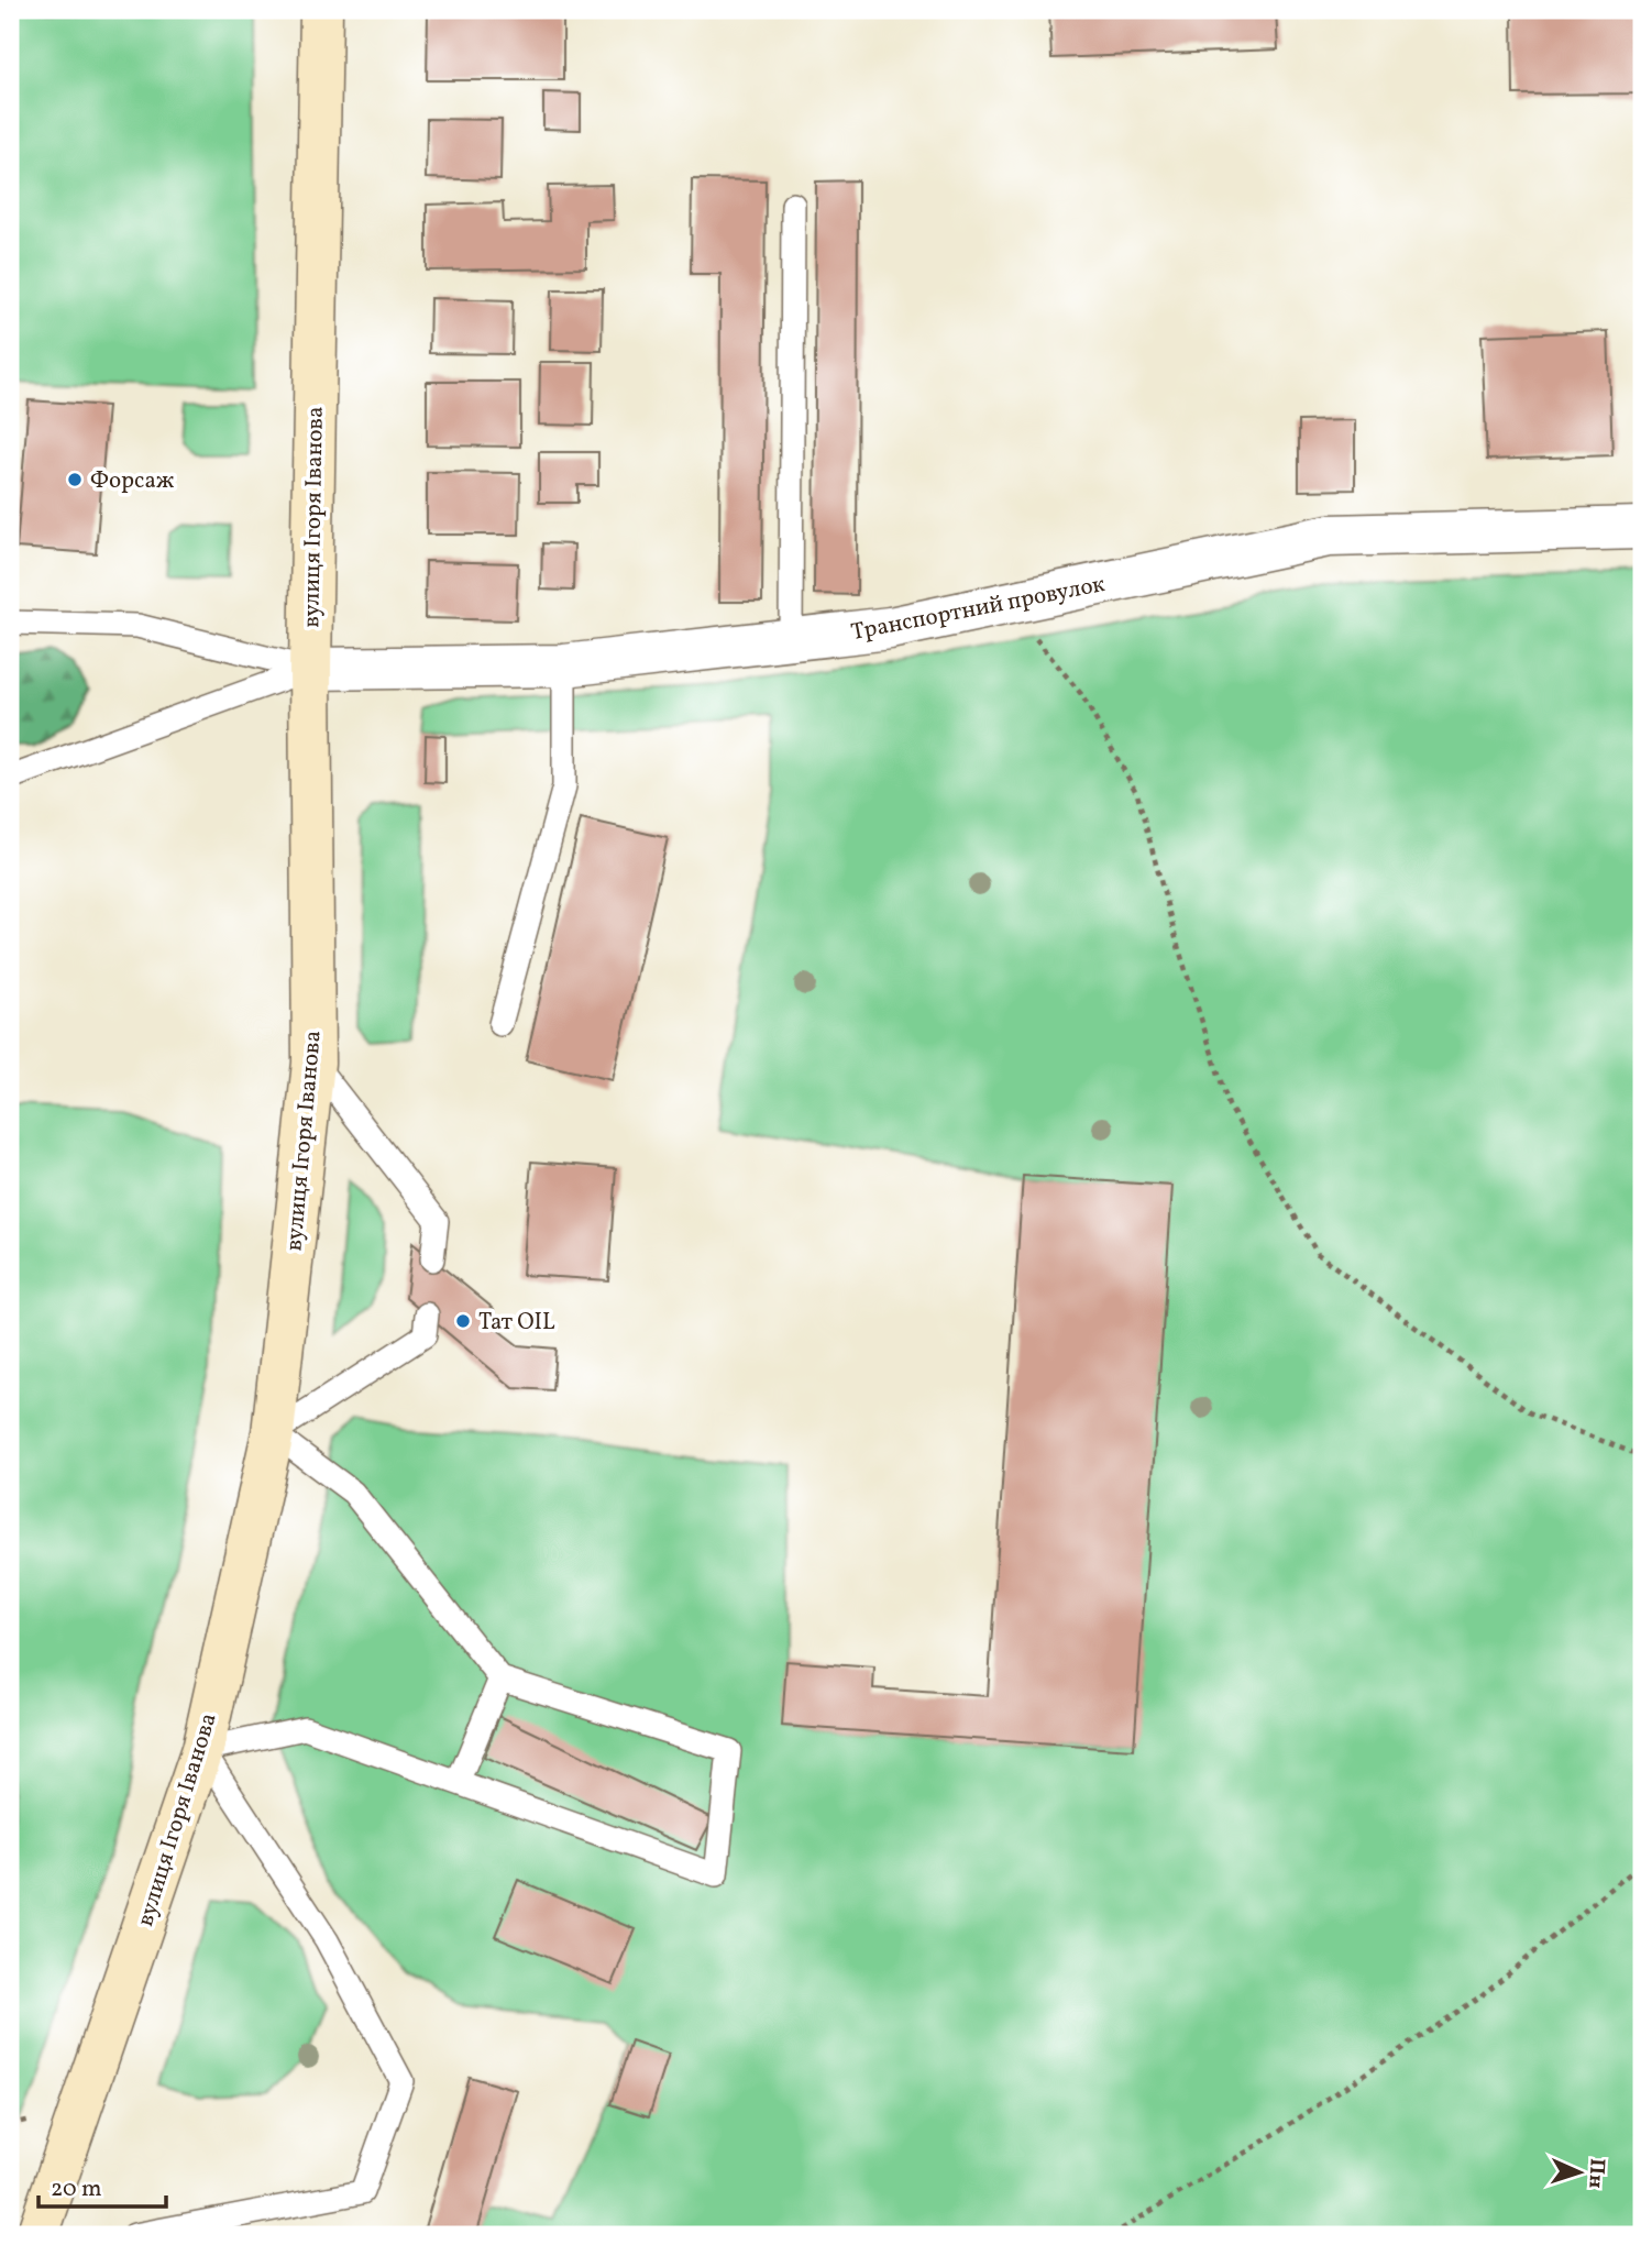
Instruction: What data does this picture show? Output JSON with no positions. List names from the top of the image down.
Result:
{
  "streets": {
    "street": ["вулиця Ігоря Іванова", "Транспортний провулок"]
  },
  "crossings": [
    ["вулиця Ігоря Іванова", "Транспортний провулок"]
  ],
  "places": ["Форсаж", "Тат OIL"],
  "scale_bar": "20 m",
  "north": "right"
}
